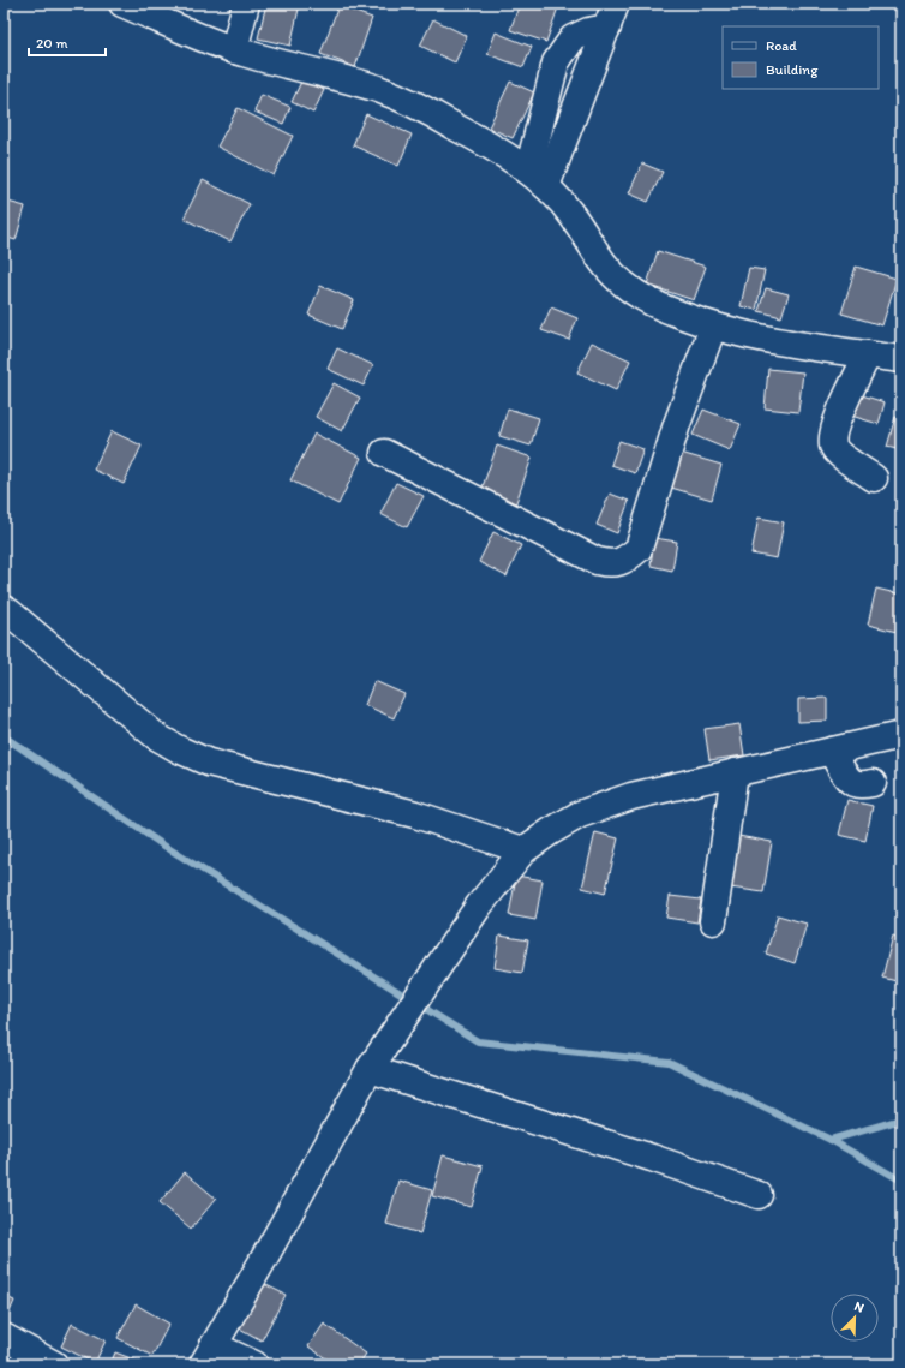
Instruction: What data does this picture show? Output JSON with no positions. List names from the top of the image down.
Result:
{
  "legend": ["Road", "Building"],
  "scale_bar": "20 m",
  "north": "top right"
}
